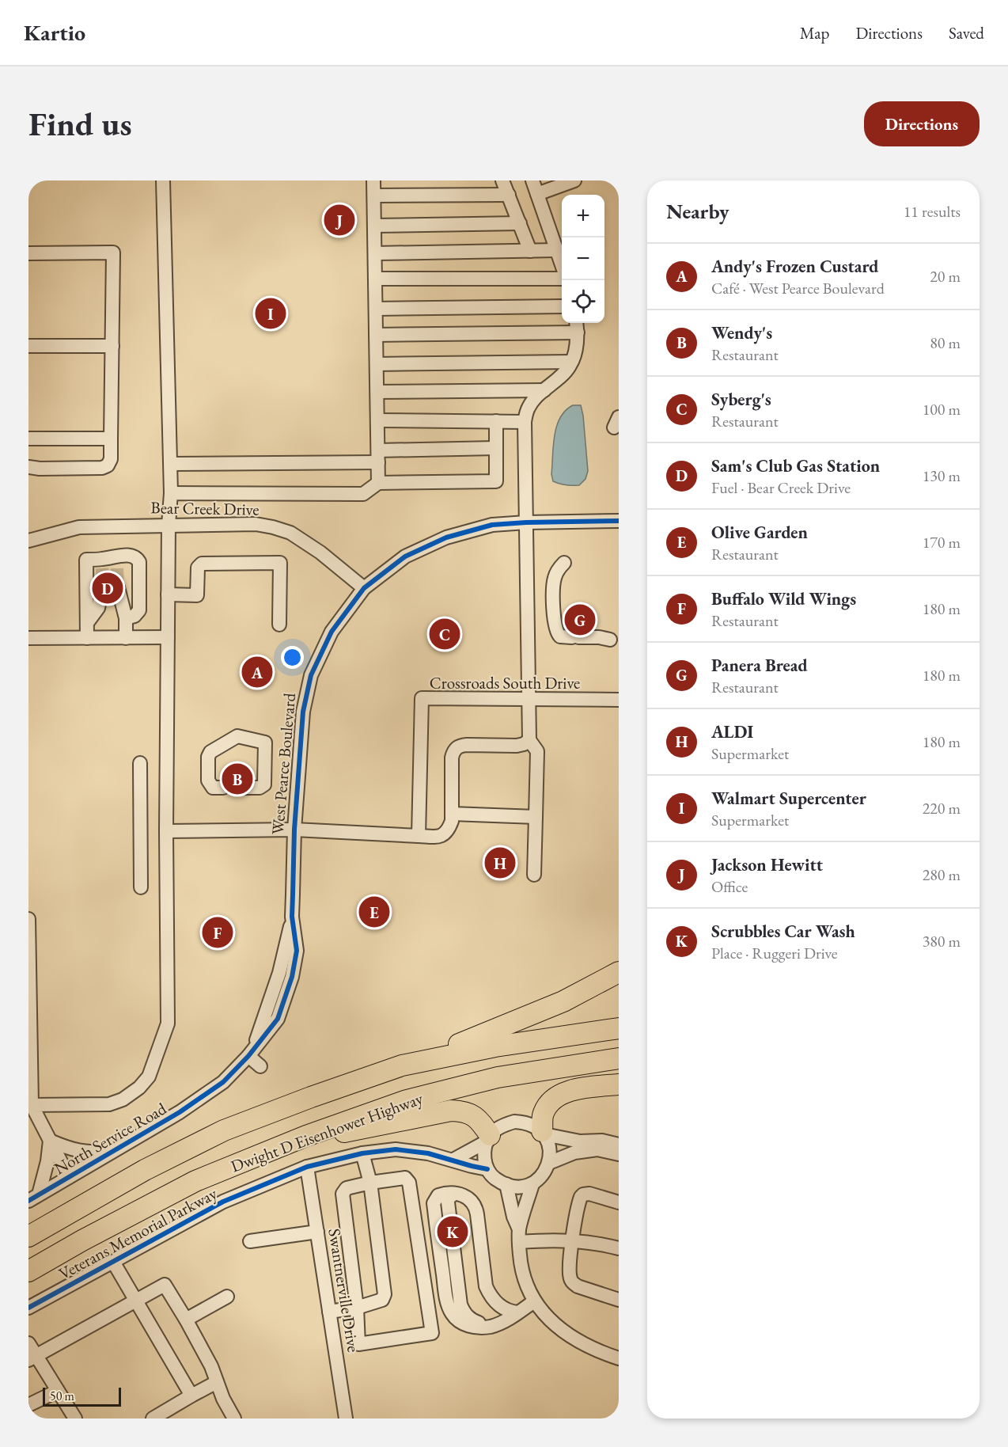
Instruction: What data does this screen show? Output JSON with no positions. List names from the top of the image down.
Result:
{
  "streets": {
    "highway": ["Dwight D Eisenhower Highway"],
    "street": [
      "Bear Creek Drive",
      "Crossroads South Drive",
      "West Pearce Boulevard",
      "North Service Road",
      "Veterans Memorial Parkway",
      "Swantnerville Drive"
    ]
  },
  "crossings": [
    ["Bear Creek Drive", "West Pearce Boulevard"],
    ["West Pearce Boulevard", "North Service Road"],
    ["Veterans Memorial Parkway", "Swantnerville Drive"]
  ],
  "scale_bar": "50 m",
  "page": {
    "header": "Kartio",
    "nav": ["Map", "Directions", "Saved"],
    "buttons": "Directions",
    "title": "Find us",
    "heading": ["Nearby", "11 results"],
    "map_buttons": ["+", "−"],
    "pins": [
      "J",
      "I",
      "D",
      "G",
      "C",
      "A",
      "B",
      "H",
      "E",
      "F",
      "K"
    ],
    "list": [
      {
        "mark": "A",
        "name": "Andy's Frozen Custard",
        "note": "Café · West Pearce Boulevard",
        "value": "20 m"
      },
      {
        "mark": "B",
        "name": "Wendy's",
        "note": "Restaurant",
        "value": "80 m"
      },
      {
        "mark": "C",
        "name": "Syberg's",
        "note": "Restaurant",
        "value": "100 m"
      },
      {
        "mark": "D",
        "name": "Sam's Club Gas Station",
        "note": "Fuel · Bear Creek Drive",
        "value": "130 m"
      },
      {
        "mark": "E",
        "name": "Olive Garden",
        "note": "Restaurant",
        "value": "170 m"
      },
      {
        "mark": "F",
        "name": "Buffalo Wild Wings",
        "note": "Restaurant",
        "value": "180 m"
      },
      {
        "mark": "G",
        "name": "Panera Bread",
        "note": "Restaurant",
        "value": "180 m"
      },
      {
        "mark": "H",
        "name": "ALDI",
        "note": "Supermarket",
        "value": "180 m"
      },
      {
        "mark": "I",
        "name": "Walmart Supercenter",
        "note": "Supermarket",
        "value": "220 m"
      },
      {
        "mark": "J",
        "name": "Jackson Hewitt",
        "note": "Office",
        "value": "280 m"
      },
      {
        "mark": "K",
        "name": "Scrubbles Car Wash",
        "note": "Place · Ruggeri Drive",
        "value": "380 m"
      }
    ],
    "scale": "50 m"
  }
}
